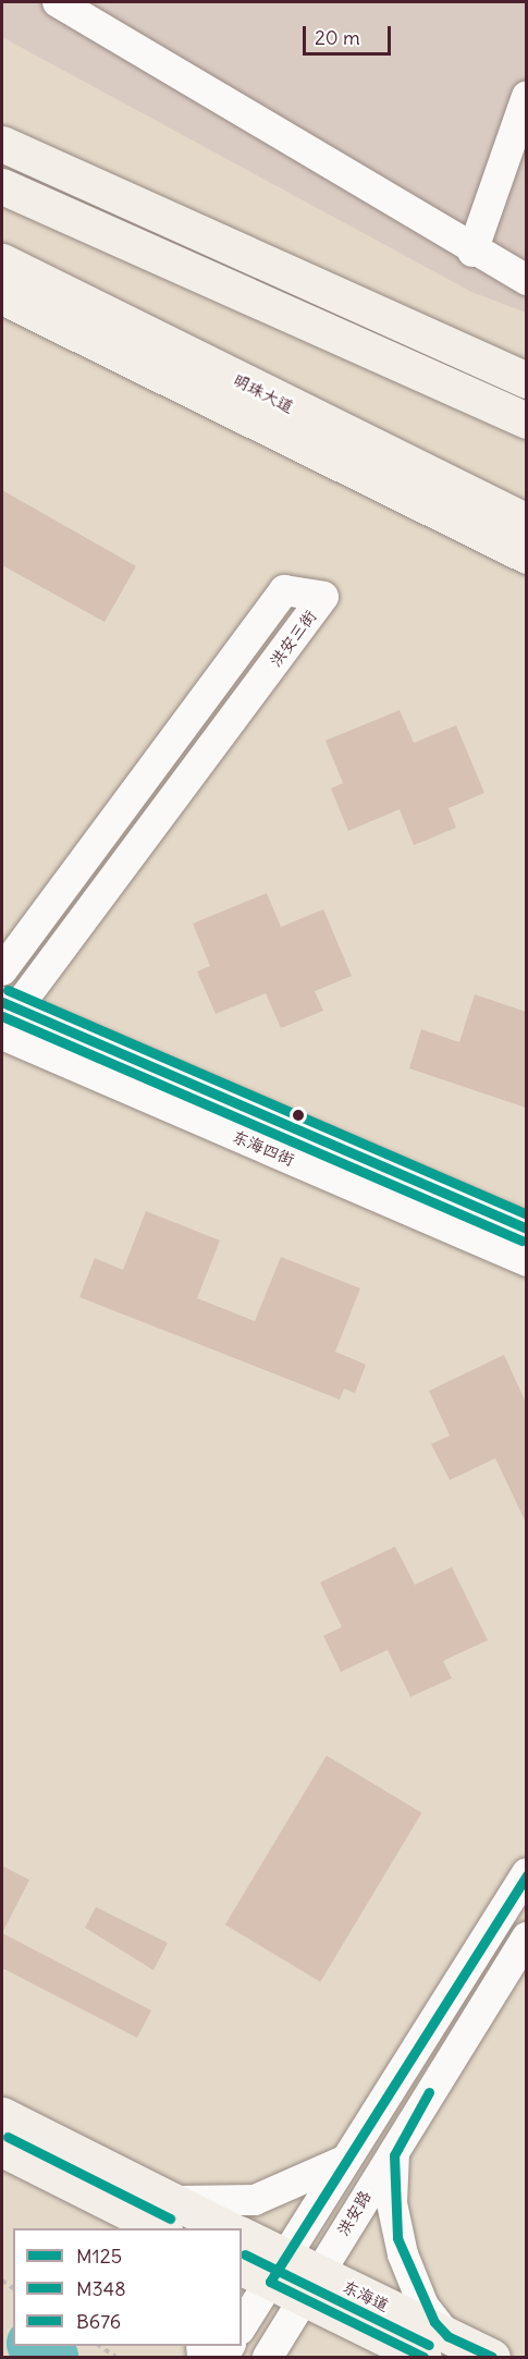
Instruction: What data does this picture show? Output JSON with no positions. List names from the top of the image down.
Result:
{
  "streets": {
    "street": [
      "明珠大道",
      "洪安三街",
      "东海四街",
      "洪安路",
      "东海道"
    ]
  },
  "crossings": [
    ["洪安三街", "东海四街"],
    ["洪安路", "东海道"]
  ],
  "lines": ["transit line B676", "transit line M125", "transit line M348"],
  "legend": ["M125", "M348", "B676"],
  "scale_bar": "20 m"
}
